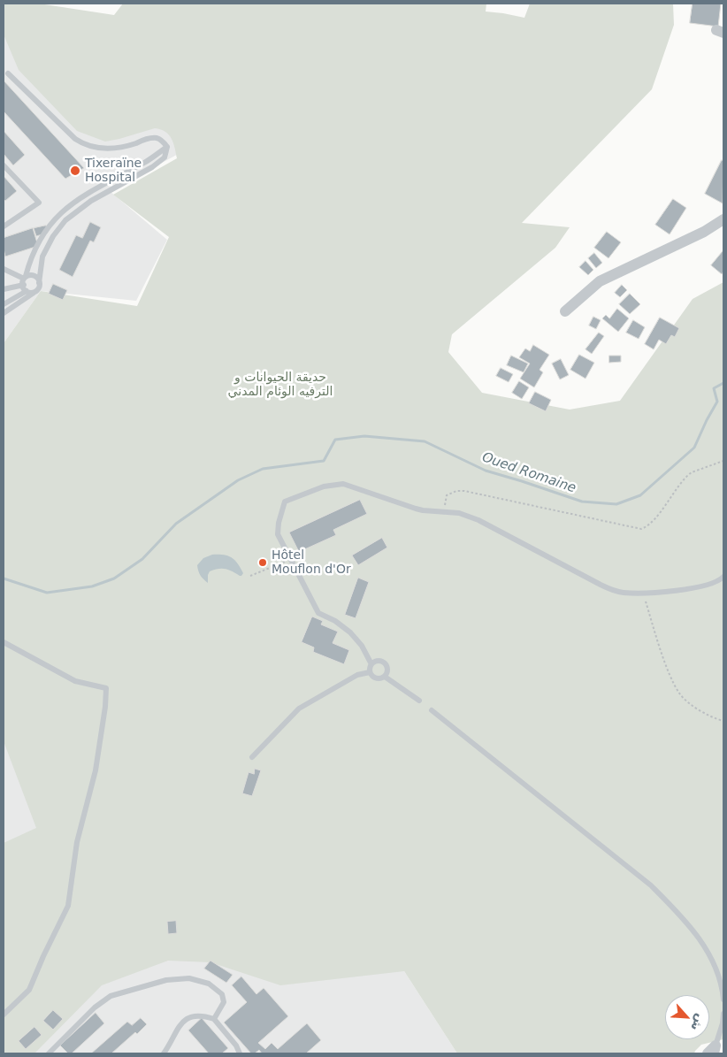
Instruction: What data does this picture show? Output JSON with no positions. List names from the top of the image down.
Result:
{
  "water": ["Oued Romaine"],
  "parks": ["حديقة الحيوانات و الترفيه الوئام المدني"],
  "places": ["Tixeraïne Hospital", "Hôtel Mouflon d'Or"],
  "north": "bottom right"
}
